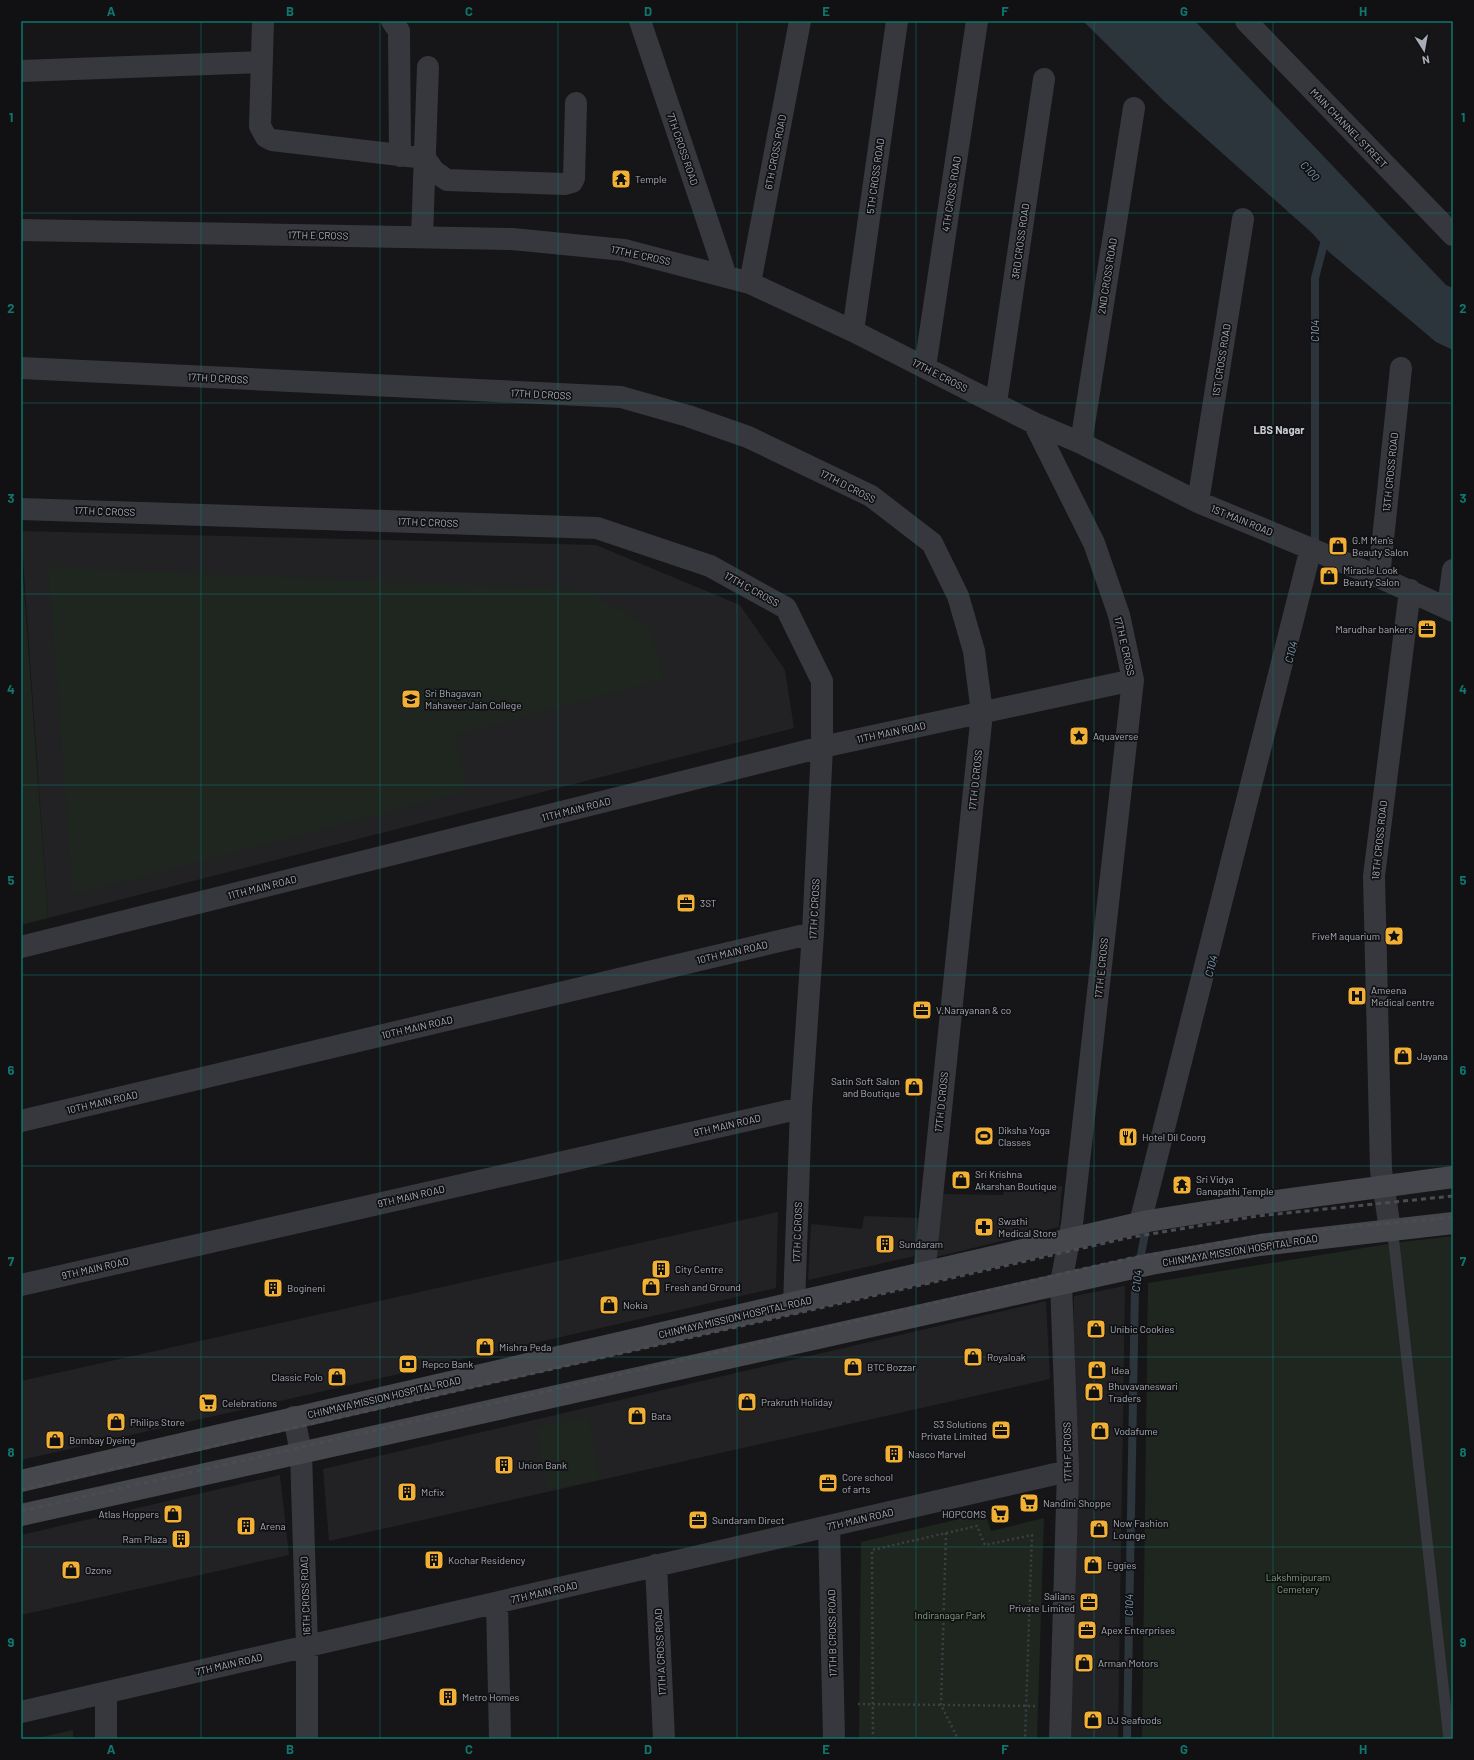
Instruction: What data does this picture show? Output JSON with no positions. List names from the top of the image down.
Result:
{
  "streets": {
    "main road": ["CHINMAYA MISSION HOSPITAL ROAD"],
    "street": [
      "MAIN CHANNEL STREET",
      "7TH CROSS ROAD",
      "6TH CROSS ROAD",
      "5TH CROSS ROAD",
      "4TH CROSS ROAD",
      "17TH E CROSS",
      "3RD CROSS ROAD",
      "2ND CROSS ROAD",
      "1ST CROSS ROAD",
      "17TH D CROSS",
      "13TH CROSS ROAD",
      "17TH C CROSS",
      "1ST MAIN ROAD",
      "11TH MAIN ROAD",
      "18TH CROSS ROAD",
      "10TH MAIN ROAD",
      "9TH MAIN ROAD",
      "17TH F CROSS",
      "7TH MAIN ROAD",
      "16TH CROSS ROAD",
      "17TH B CROSS ROAD",
      "17TH A CROSS ROAD"
    ]
  },
  "crossings": [
    ["7TH CROSS ROAD", "17TH E CROSS"],
    ["6TH CROSS ROAD", "17TH E CROSS"],
    ["5TH CROSS ROAD", "17TH E CROSS"],
    ["4TH CROSS ROAD", "17TH E CROSS"],
    ["17TH E CROSS", "3RD CROSS ROAD"],
    ["17TH E CROSS", "1ST MAIN ROAD"],
    ["17TH E CROSS", "11TH MAIN ROAD"],
    ["17TH E CROSS", "CHINMAYA MISSION HOSPITAL ROAD"],
    ["17TH E CROSS", "17TH F CROSS"],
    ["2ND CROSS ROAD", "1ST MAIN ROAD"],
    ["1ST CROSS ROAD", "1ST MAIN ROAD"],
    ["17TH D CROSS", "11TH MAIN ROAD"],
    ["17TH D CROSS", "CHINMAYA MISSION HOSPITAL ROAD"],
    ["13TH CROSS ROAD", "1ST MAIN ROAD"],
    ["17TH C CROSS", "11TH MAIN ROAD"],
    ["17TH C CROSS", "10TH MAIN ROAD"],
    ["17TH C CROSS", "9TH MAIN ROAD"],
    ["17TH C CROSS", "CHINMAYA MISSION HOSPITAL ROAD"],
    ["1ST MAIN ROAD", "18TH CROSS ROAD"],
    ["18TH CROSS ROAD", "CHINMAYA MISSION HOSPITAL ROAD"],
    ["CHINMAYA MISSION HOSPITAL ROAD", "17TH F CROSS"],
    ["CHINMAYA MISSION HOSPITAL ROAD", "16TH CROSS ROAD"],
    ["17TH F CROSS", "7TH MAIN ROAD"],
    ["7TH MAIN ROAD", "16TH CROSS ROAD"],
    ["7TH MAIN ROAD", "17TH B CROSS ROAD"],
    ["7TH MAIN ROAD", "17TH A CROSS ROAD"]
  ],
  "districts": ["LBS Nagar"],
  "water": ["C100", "C104"],
  "parks": ["Lakshmipuram Cemetery", "Indiranagar Park"],
  "places": {
    "temple": ["Temple", "Sri Vidya Ganapathi Temple"],
    "shop": [
      "G.M Men's Beauty Salon",
      "Miracle Look Beauty Salon",
      "Jayana",
      "Satin Soft Salon and Boutique",
      "Sri Krishna Akarshan Boutique",
      "Fresh and Ground",
      "Nokia",
      "Unibic Cookies",
      "Mishra Peda",
      "Royaloak",
      "BTC Bozzar",
      "Idea",
      "Classic Polo",
      "Bhuvavaneswari Traders",
      "Prakruth Holiday",
      "Bata",
      "Philips Store",
      "Vodafume",
      "Bombay Dyeing",
      "Atlas Hoppers",
      "Now Fashion Lounge",
      "Eggies",
      "Ozone",
      "Arman Motors",
      "DJ Seafoods"
    ],
    "office": [
      "Marudhar bankers",
      "3ST",
      "V.Narayanan & co",
      "S3 Solutions Private Limited",
      "Core school of arts",
      "Sundaram Direct",
      "Salians Private Limited",
      "Apex Enterprises"
    ],
    "school or university": ["Sri Bhagavan Mahaveer Jain College"],
    "place": ["Aquaverse", "FiveM aquarium"],
    "hospital": ["Ameena Medical centre"],
    "sports": ["Diksha Yoga Classes"],
    "restaurant": ["Hotel Dil Coorg"],
    "pharmacy": ["Swathi Medical Store"],
    "building": [
      "Sundaram",
      "City Centre",
      "Bogineni",
      "Nasco Marvel",
      "Union Bank",
      "Mcfix",
      "Arena",
      "Ram Plaza",
      "Kochar Residency",
      "Metro Homes"
    ],
    "bank": ["Repco Bank"],
    "supermarket": ["Celebrations", "Nandini Shoppe", "HOPCOMS"]
  },
  "north": "bottom",
  "grid": {
    "columns": [
      "A",
      "B",
      "C",
      "D",
      "E",
      "F",
      "G",
      "H"
    ],
    "rows": [
      "1",
      "2",
      "3",
      "4",
      "5",
      "6",
      "7",
      "8",
      "9"
    ]
  }
}
